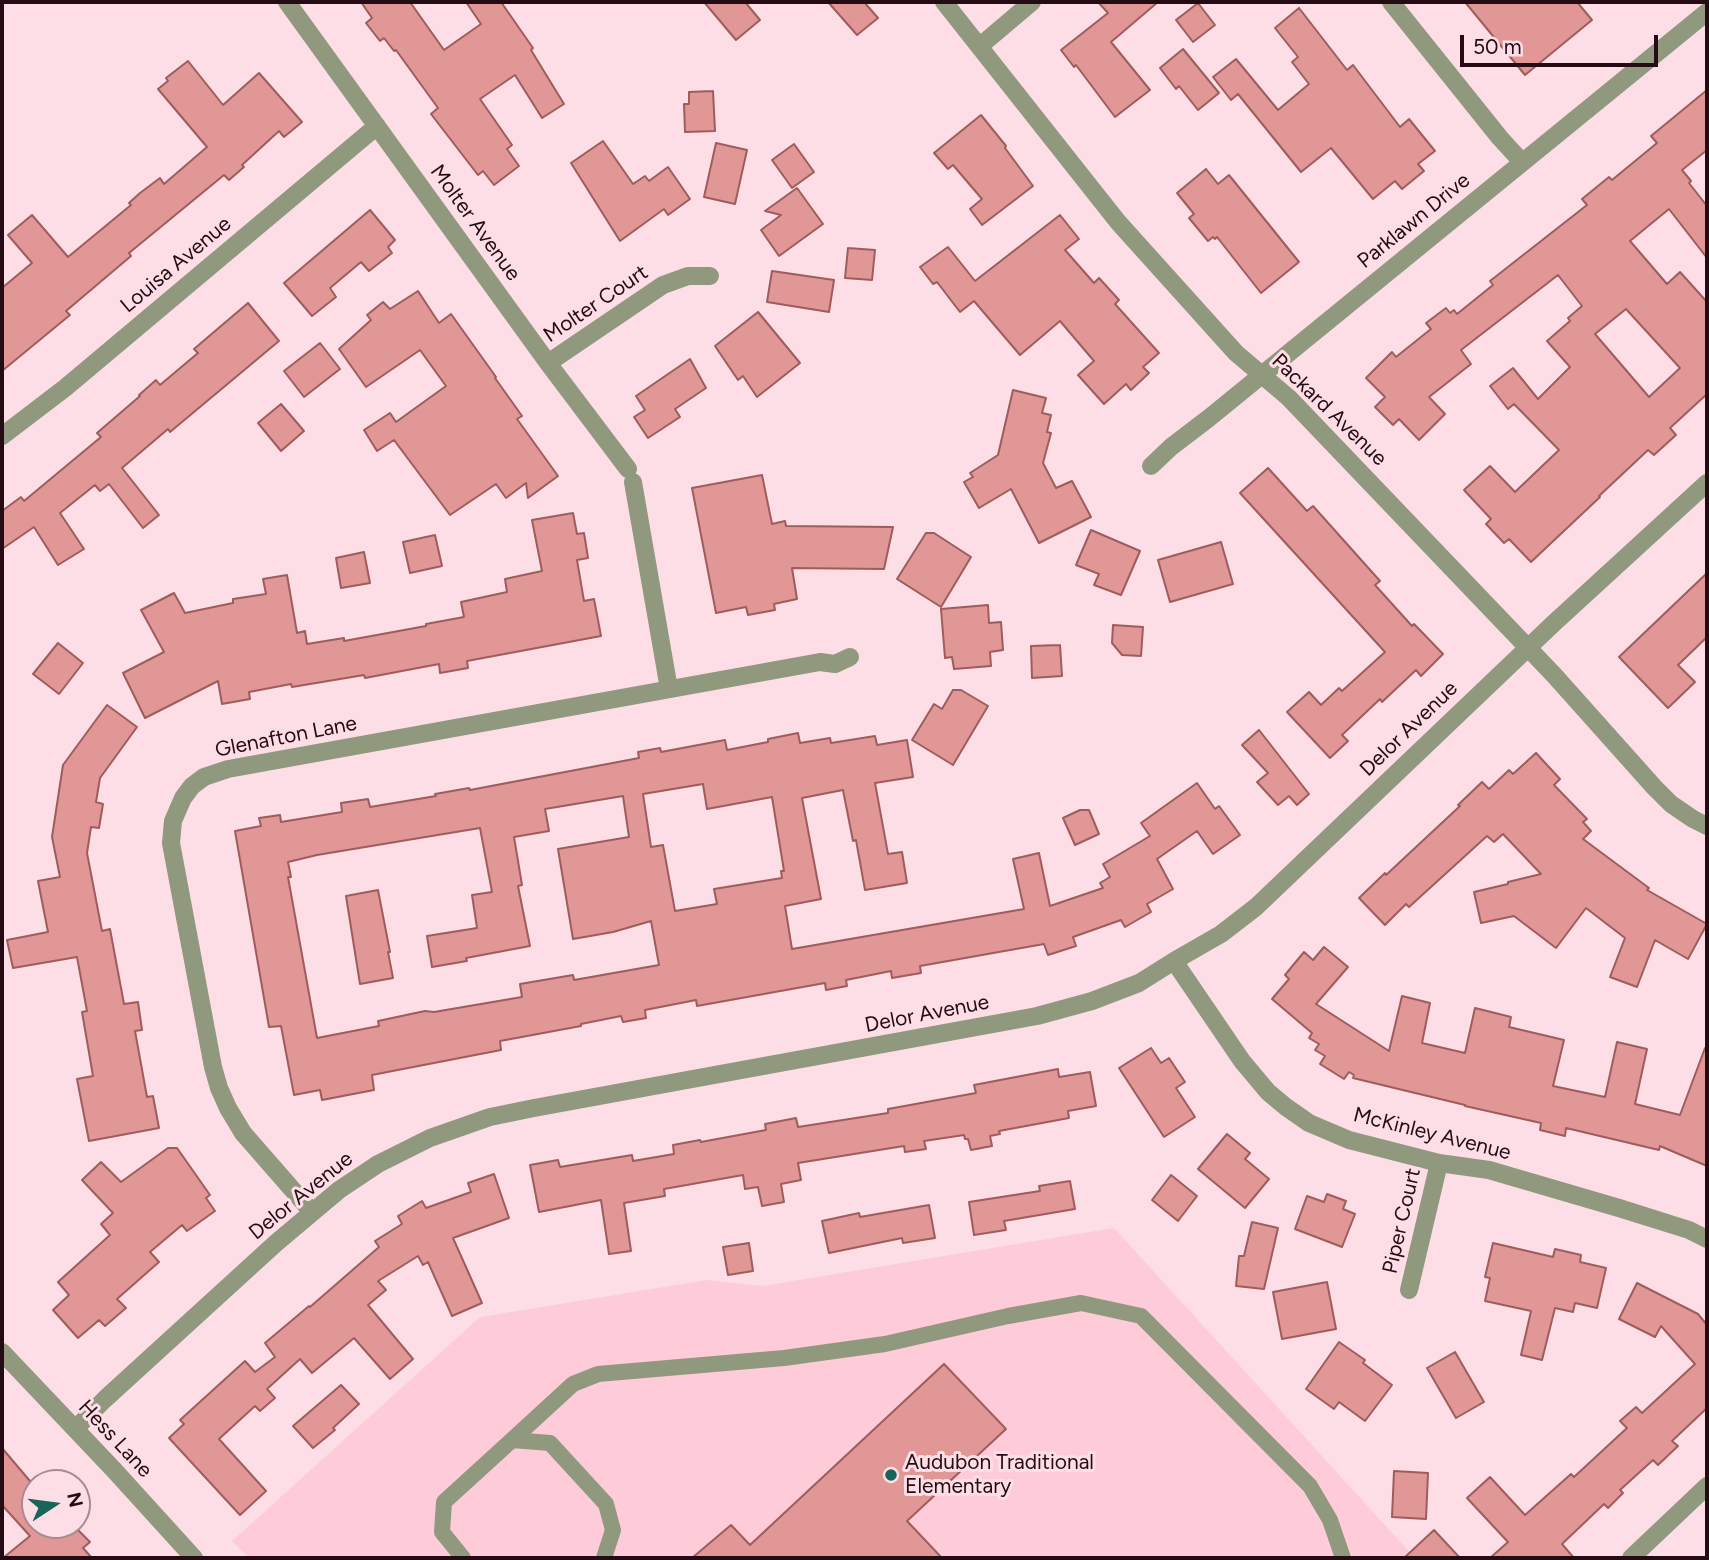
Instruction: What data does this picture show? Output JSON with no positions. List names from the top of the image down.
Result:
{
  "streets": {
    "street": [
      "Parklawn Drive",
      "Molter Avenue",
      "Louisa Avenue",
      "Molter Court",
      "Packard Avenue",
      "Delor Avenue",
      "Glenafton Lane",
      "McKinley Avenue",
      "Piper Court",
      "Hess Lane"
    ]
  },
  "crossings": [
    ["Parklawn Drive", "Packard Avenue"],
    ["Molter Avenue", "Louisa Avenue"],
    ["Molter Avenue", "Molter Court"],
    ["Molter Avenue", "Glenafton Lane"],
    ["Packard Avenue", "Delor Avenue"],
    ["Delor Avenue", "Glenafton Lane"],
    ["Delor Avenue", "McKinley Avenue"],
    ["Delor Avenue", "Hess Lane"],
    ["McKinley Avenue", "Piper Court"]
  ],
  "places": ["Audubon Traditional Elementary"],
  "scale_bar": "50 m",
  "north": "right"
}
